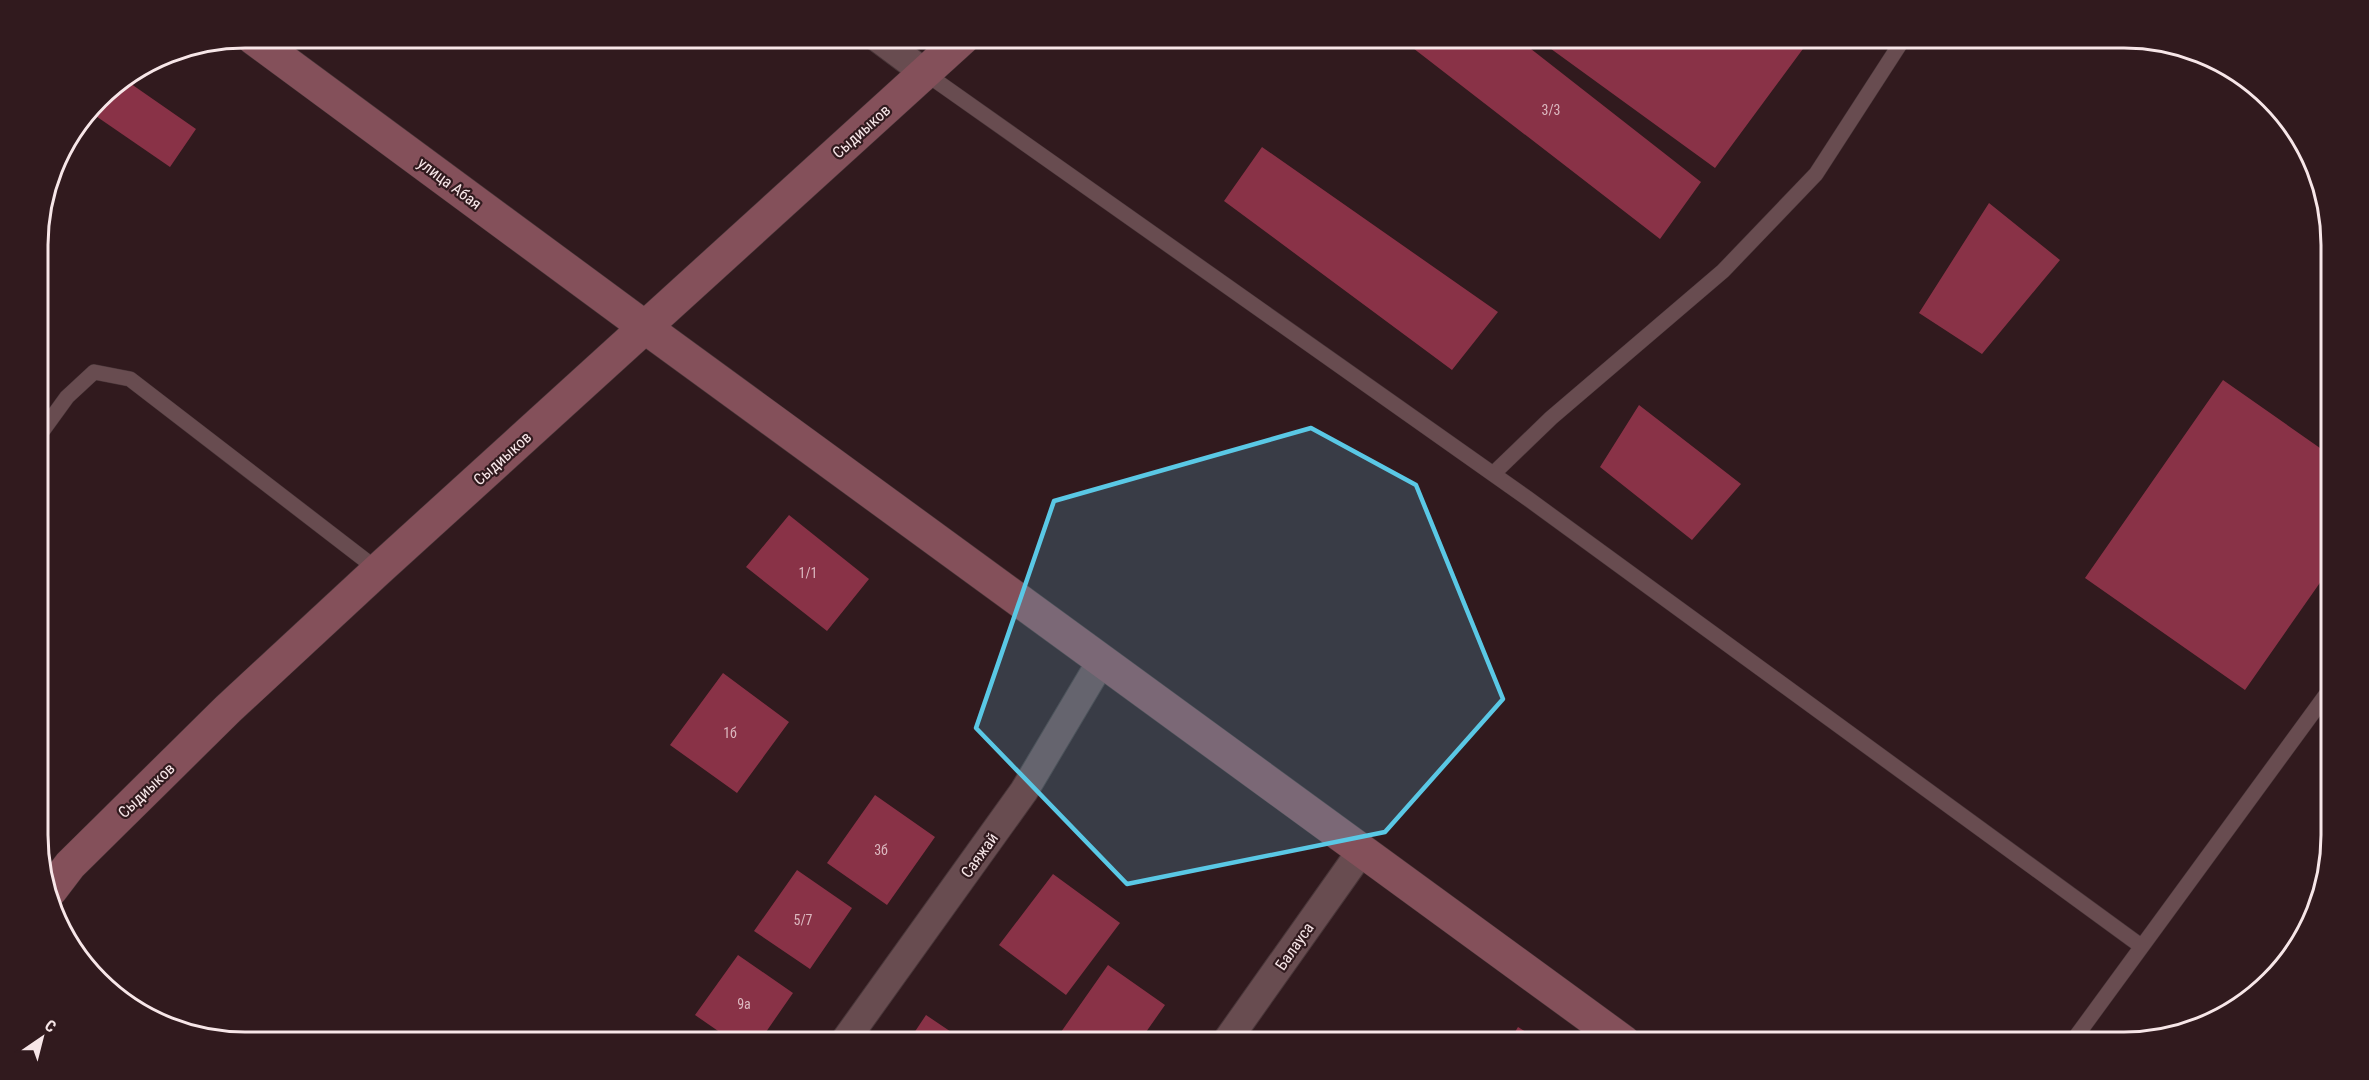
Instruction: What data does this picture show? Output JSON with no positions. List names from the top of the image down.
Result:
{
  "streets": {
    "main road": ["Сыдиыков", "улица Абая"],
    "street": ["Саяжай", "Балауса"]
  },
  "crossings": [
    ["Сыдиыков", "улица Абая"],
    ["улица Абая", "Саяжай"],
    ["улица Абая", "Балауса"]
  ],
  "house_numbers": [
    "3/3",
    "1/1",
    "1б",
    "3б",
    "5/7",
    "9а"
  ],
  "north": "top right"
}
